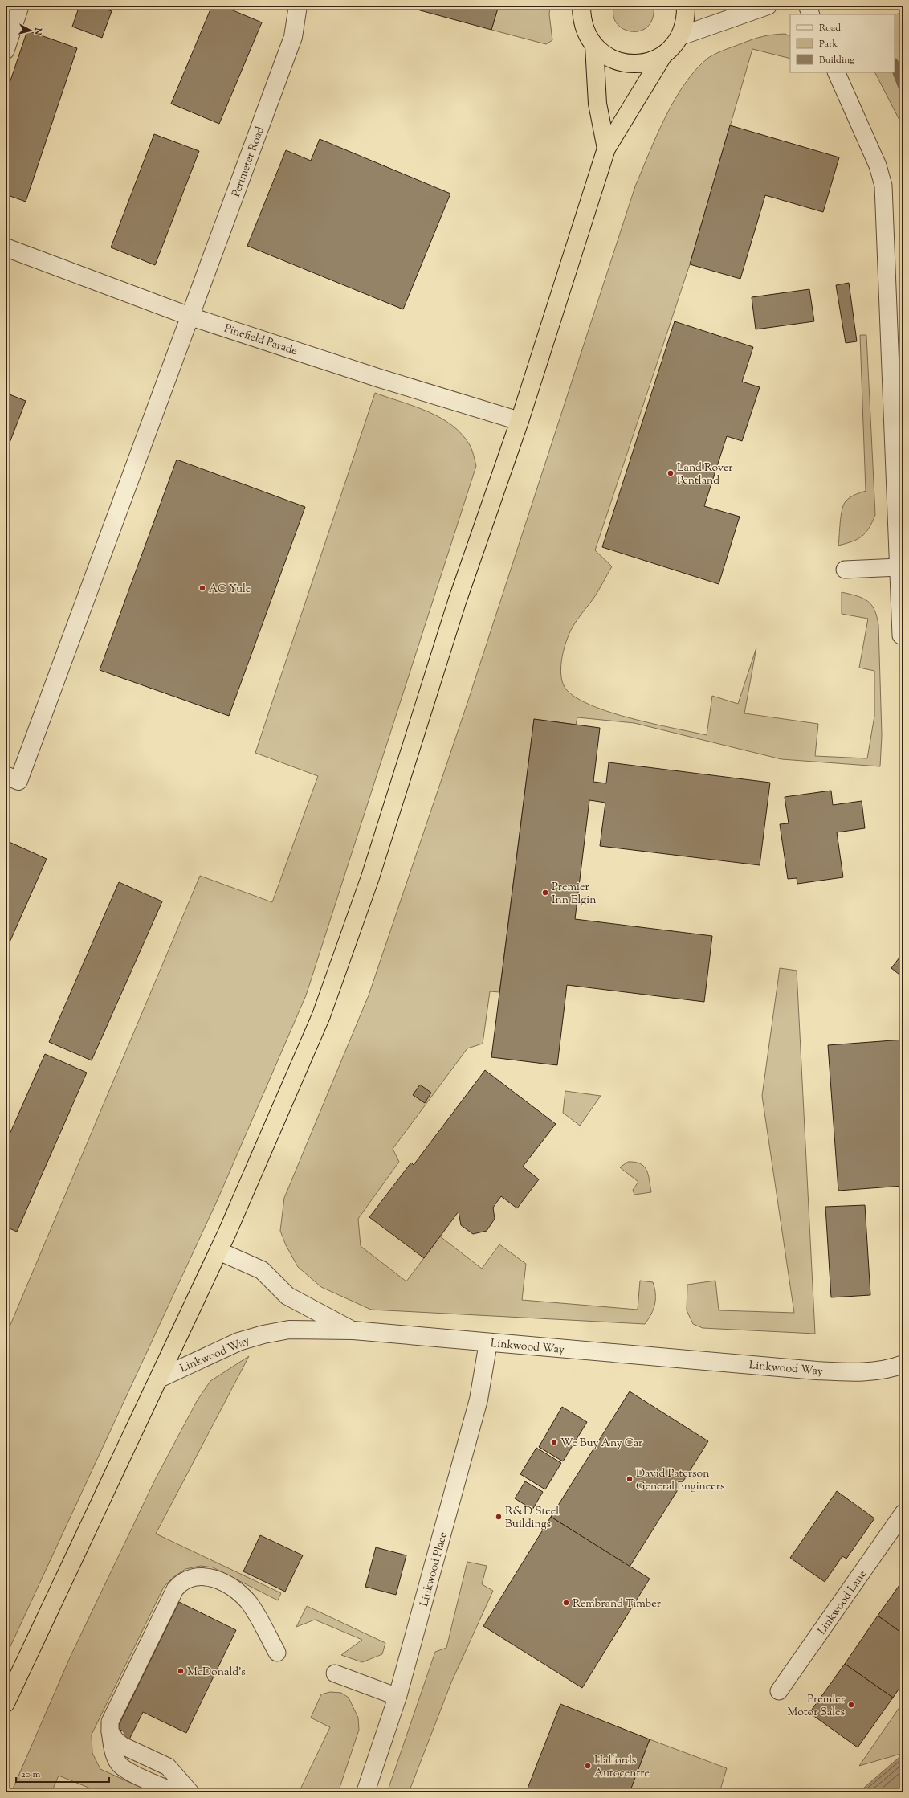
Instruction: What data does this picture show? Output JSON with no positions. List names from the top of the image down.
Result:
{
  "streets": {
    "street": [
      "Perimeter Road",
      "Pinefield Parade",
      "Linkwood Way",
      "Linkwood Place"
    ],
    "lane": ["Linkwood Lane"]
  },
  "crossings": [
    ["Perimeter Road", "Pinefield Parade"],
    ["Linkwood Way", "Linkwood Place"]
  ],
  "places": [
    "Land Rover Pentland",
    "AC Yule",
    "Premier Inn Elgin",
    "We Buy Any Car",
    "David Paterson General Engineers",
    "R&D Steel Buildings",
    "Rembrand Timber",
    "McDonald's",
    "Premier Motor Sales",
    "Halfords Autocentre"
  ],
  "legend": ["Road", "Park", "Building"],
  "scale_bar": "20 m",
  "north": "right"
}
